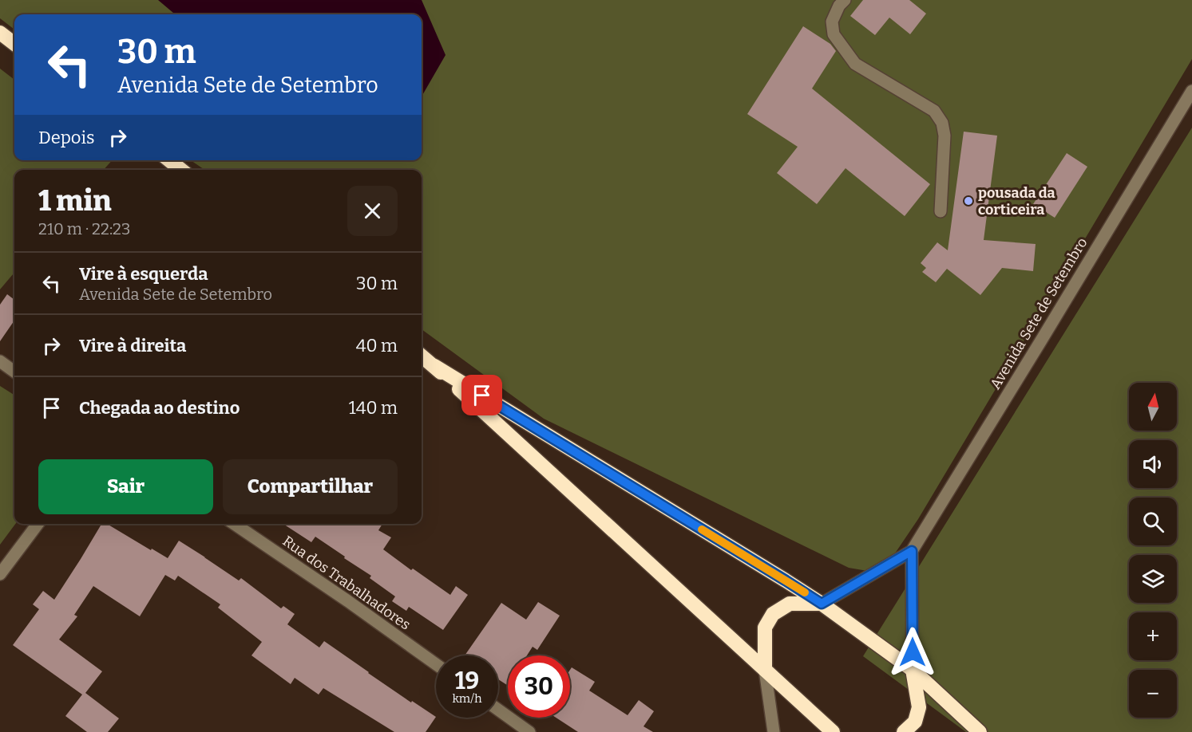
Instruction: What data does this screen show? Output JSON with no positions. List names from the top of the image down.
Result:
{
  "streets": {
    "street": ["Avenida Sete de Setembro", "Rua dos Trabalhadores"]
  },
  "places": ["pousada da corticeira"],
  "north": "top",
  "page": {
    "turn": ["30 m", "Avenida Sete de Setembro"],
    "then": "Depois",
    "heading": ["1 min", "210 m · 22:23"],
    "list": [
      {
        "name": "Vire à esquerda",
        "note": "Avenida Sete de Setembro",
        "value": "30 m"
      },
      {
        "name": "Vire à direita",
        "value": "40 m"
      },
      {
        "name": "Chegada ao destino",
        "value": "140 m"
      }
    ],
    "map_buttons": ["+", "−"],
    "buttons": ["Sair", "Compartilhar"],
    "speed": "19 km/h",
    "limit": "30"
  }
}
